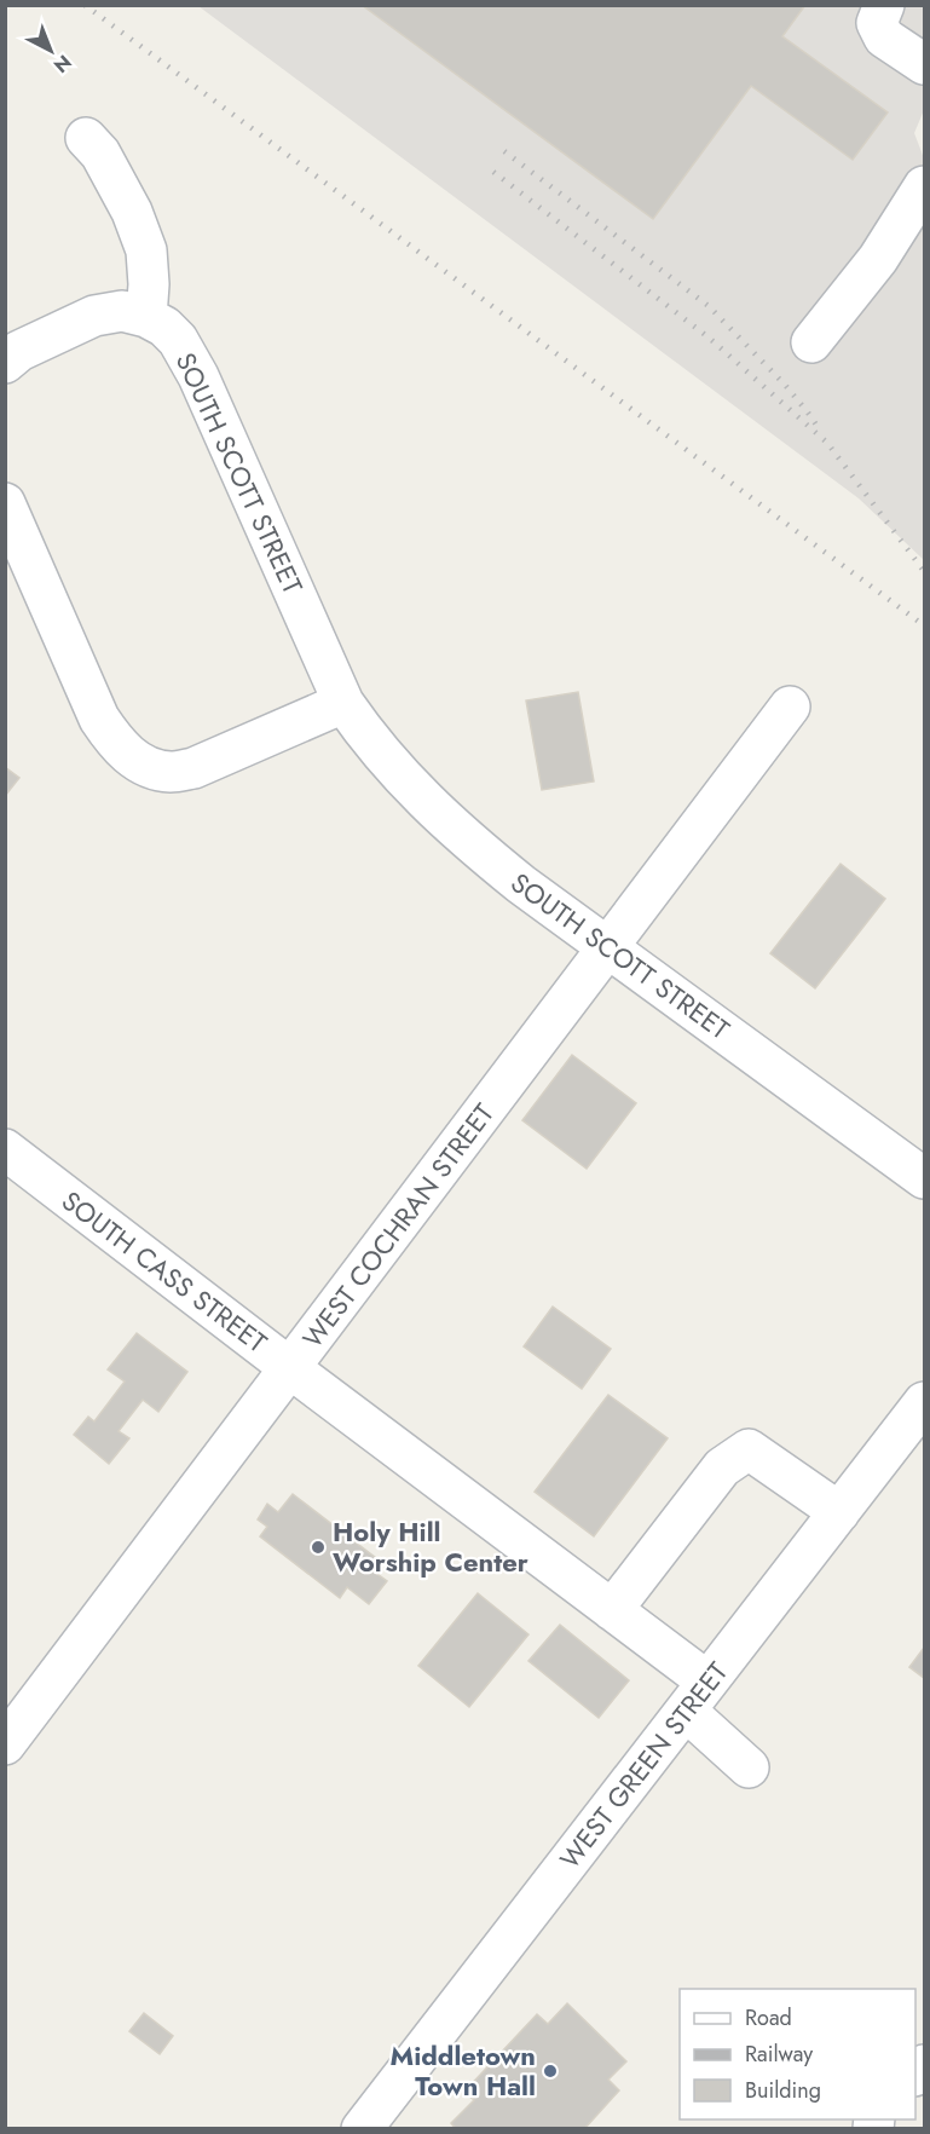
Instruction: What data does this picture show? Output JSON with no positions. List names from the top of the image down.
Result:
{
  "streets": {
    "street": [
      "SOUTH SCOTT STREET",
      "WEST COCHRAN STREET",
      "SOUTH CASS STREET",
      "WEST GREEN STREET"
    ]
  },
  "crossings": [
    ["SOUTH SCOTT STREET", "WEST COCHRAN STREET"],
    ["WEST COCHRAN STREET", "SOUTH CASS STREET"],
    ["SOUTH CASS STREET", "WEST GREEN STREET"]
  ],
  "places": ["Holy Hill Worship Center", "Middletown Town Hall"],
  "legend": ["Road", "Railway", "Building"],
  "north": "bottom right"
}
